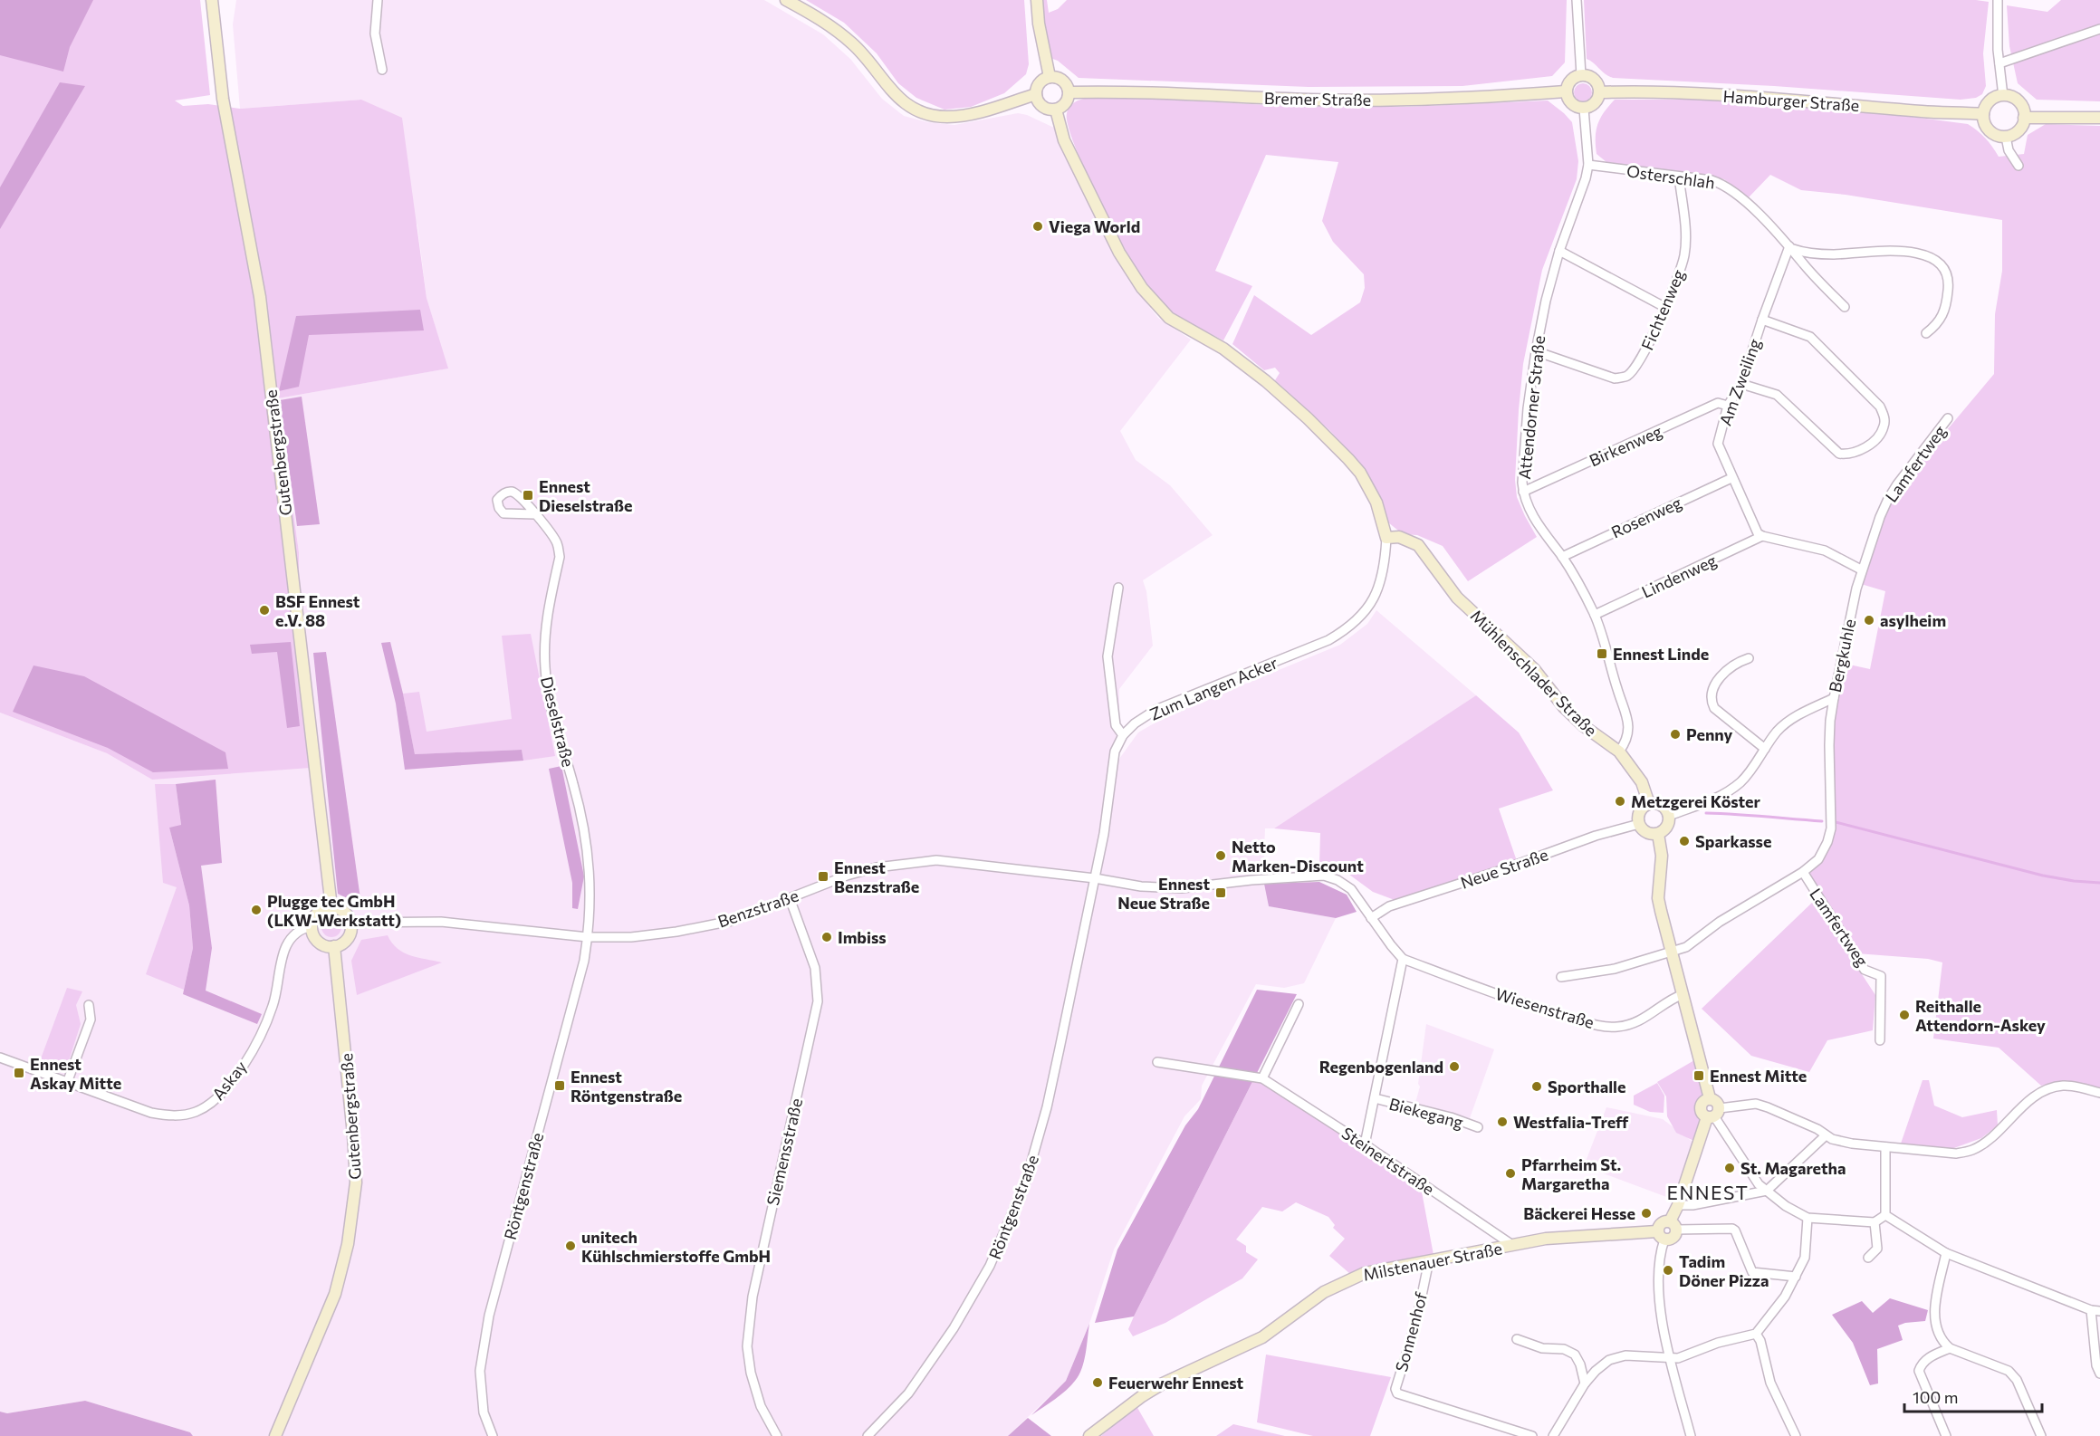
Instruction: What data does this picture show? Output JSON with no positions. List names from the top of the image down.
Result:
{
  "streets": {
    "main road": [
      "Bremer Straße",
      "Hamburger Straße",
      "Gutenbergstraße",
      "Mühlenschlader Straße",
      "Milstenauer Straße"
    ],
    "street": [
      "Osterschlah",
      "Fichtenweg",
      "Am Zweiling",
      "Attendorner Straße",
      "Birkenweg",
      "Lamfertweg",
      "Rosenweg",
      "Lindenweg",
      "Bergkuhle",
      "Zum Langen Acker",
      "Dieselstraße",
      "Neue Straße",
      "Benzstraße",
      "Wiesenstraße",
      "Askay",
      "Biekegang",
      "Siemensstraße",
      "Steinertstraße",
      "Röntgenstraße",
      "Sonnenhof"
    ]
  },
  "crossings": [
    ["Bremer Straße", "Hamburger Straße"],
    ["Bremer Straße", "Attendorner Straße"],
    ["Hamburger Straße", "Attendorner Straße"],
    ["Osterschlah", "Fichtenweg"],
    ["Osterschlah", "Am Zweiling"],
    ["Osterschlah", "Attendorner Straße"],
    ["Fichtenweg", "Attendorner Straße"],
    ["Am Zweiling", "Birkenweg"],
    ["Am Zweiling", "Rosenweg"],
    ["Am Zweiling", "Lindenweg"],
    ["Attendorner Straße", "Birkenweg"],
    ["Attendorner Straße", "Rosenweg"],
    ["Attendorner Straße", "Lindenweg"],
    ["Attendorner Straße", "Mühlenschlader Straße"],
    ["Gutenbergstraße", "Benzstraße"],
    ["Gutenbergstraße", "Askay"],
    ["Lamfertweg", "Bergkuhle"],
    ["Bergkuhle", "Mühlenschlader Straße"],
    ["Bergkuhle", "Neue Straße"],
    ["Mühlenschlader Straße", "Zum Langen Acker"],
    ["Mühlenschlader Straße", "Neue Straße"],
    ["Zum Langen Acker", "Benzstraße"],
    ["Zum Langen Acker", "Röntgenstraße"],
    ["Dieselstraße", "Benzstraße"],
    ["Dieselstraße", "Röntgenstraße"],
    ["Neue Straße", "Benzstraße"],
    ["Benzstraße", "Wiesenstraße"],
    ["Benzstraße", "Askay"],
    ["Benzstraße", "Siemensstraße"],
    ["Benzstraße", "Röntgenstraße"],
    ["Steinertstraße", "Milstenauer Straße"],
    ["Milstenauer Straße", "Sonnenhof"]
  ],
  "districts": ["ENNEST"],
  "places": {
    "other": [
      "Viega World",
      "BSF Ennest e.V. 88",
      "asylheim",
      "Penny",
      "Metzgerei Köster",
      "Sparkasse",
      "Netto Marken-Discount",
      "Plugge tec GmbH (LKW-Werkstatt)",
      "Imbiss",
      "Reithalle Attendorn-Askey",
      "Regenbogenland",
      "Sporthalle",
      "Westfalia-Treff",
      "St. Magaretha",
      "Pfarrheim St. Margaretha",
      "Bäckerei Hesse",
      "unitech Kühlschmierstoffe GmbH",
      "Tadim Döner Pizza",
      "Feuerwehr Ennest"
    ],
    "transit": [
      "Ennest Dieselstraße",
      "Ennest Linde",
      "Ennest Benzstraße",
      "Ennest Neue Straße",
      "Ennest Askay Mitte",
      "Ennest Mitte",
      "Ennest Röntgenstraße"
    ]
  },
  "scale_bar": "100 m"
}
